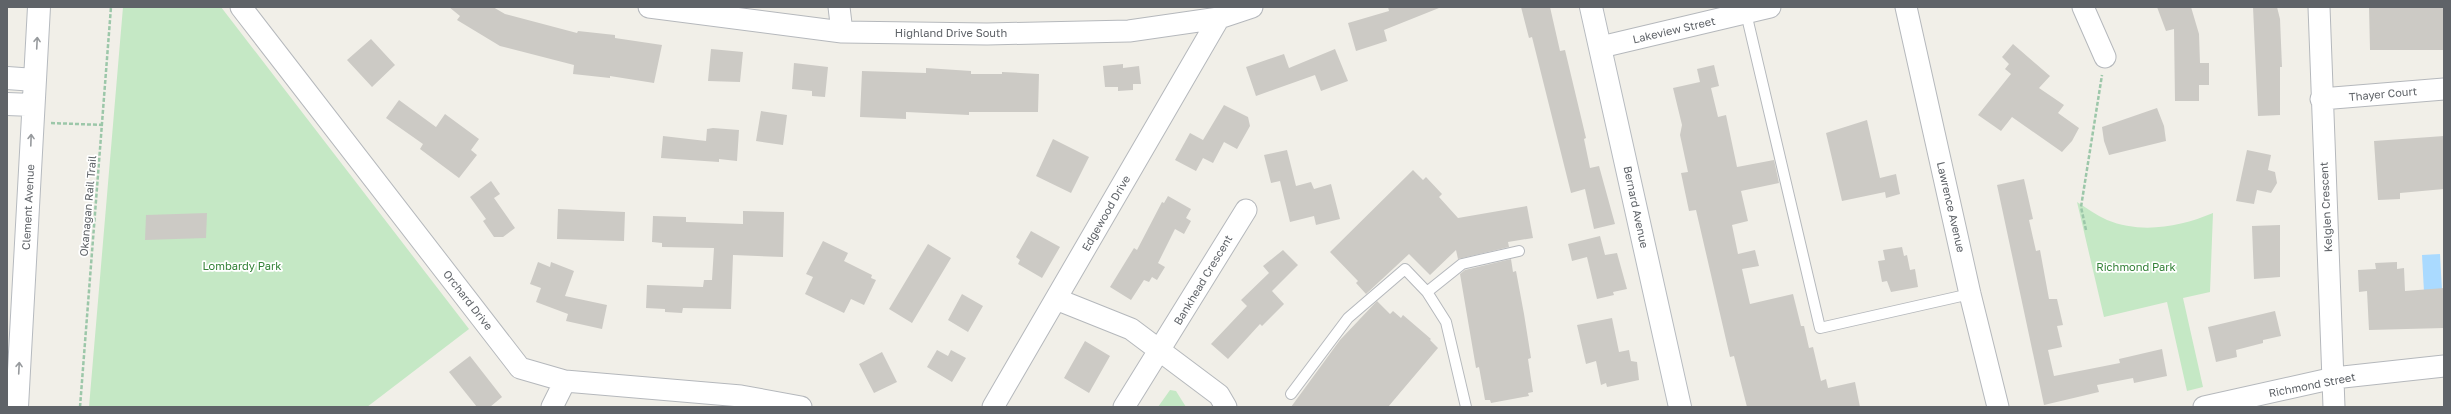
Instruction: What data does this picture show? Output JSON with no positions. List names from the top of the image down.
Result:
{
  "streets": {
    "main road": ["Clement Avenue", "Bernard Avenue"],
    "street": [
      "Lakeview Street",
      "Highland Drive South",
      "Thayer Court",
      "Lawrence Avenue",
      "Kelglen Crescent",
      "Edgewood Drive",
      "Bankhead Crescent",
      "Orchard Drive",
      "Richmond Street"
    ],
    "path": ["Okanagan Rail Trail"]
  },
  "crossings": [
    ["Lakeview Street", "Bernard Avenue"],
    ["Highland Drive South", "Edgewood Drive"],
    ["Thayer Court", "Kelglen Crescent"],
    ["Kelglen Crescent", "Richmond Street"]
  ],
  "one_way": ["Clement Avenue"],
  "parks": ["Lombardy Park", "Richmond Park"]
}
